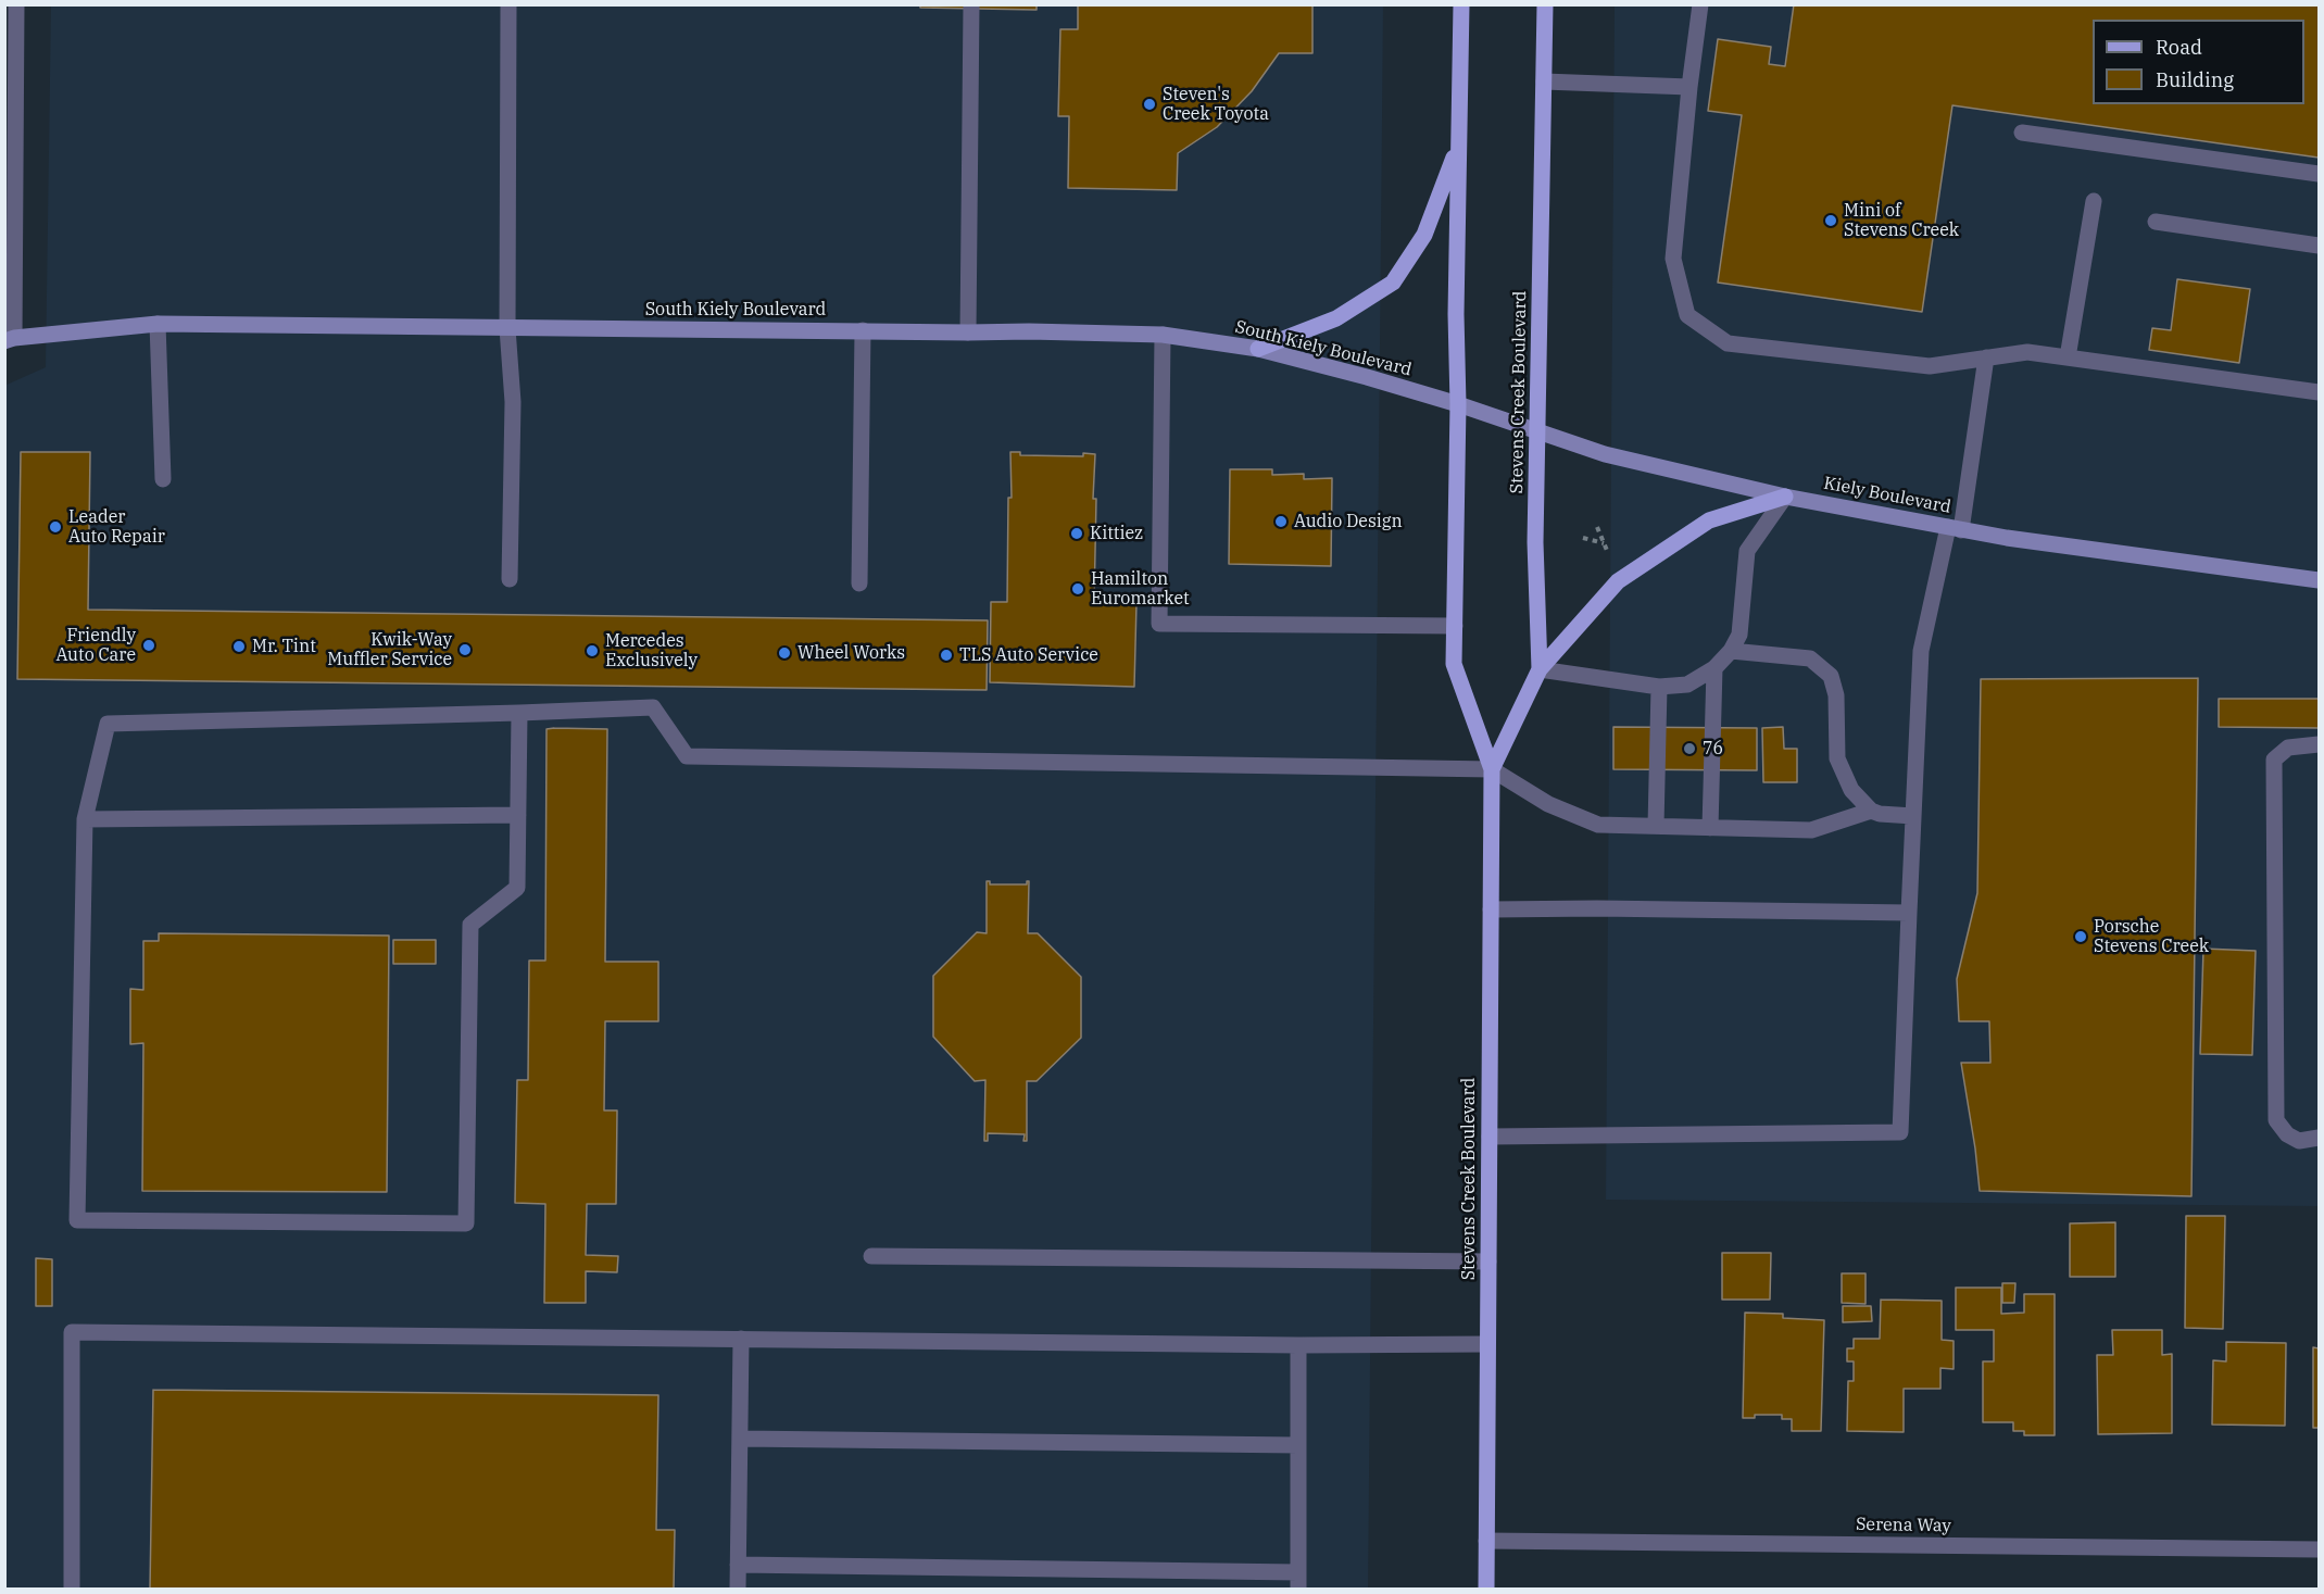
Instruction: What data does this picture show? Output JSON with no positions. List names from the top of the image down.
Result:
{
  "streets": {
    "main road": ["South Kiely Boulevard", "Stevens Creek Boulevard", "Kiely Boulevard"],
    "street": ["Serena Way"]
  },
  "crossings": [
    ["South Kiely Boulevard", "Stevens Creek Boulevard"],
    ["South Kiely Boulevard", "Kiely Boulevard"],
    ["Stevens Creek Boulevard", "Kiely Boulevard"],
    ["Stevens Creek Boulevard", "Serena Way"]
  ],
  "places": [
    "Steven's Creek Toyota",
    "Mini of Stevens Creek",
    "Audio Design",
    "Leader Auto Repair",
    "Kittiez",
    "Hamilton Euromarket",
    "Friendly Auto Care",
    "Mr. Tint",
    "Kwik-Way Muffler Service",
    "Mercedes Exclusively",
    "Wheel Works",
    "TLS Auto Service",
    "76",
    "Porsche Stevens Creek"
  ],
  "legend": ["Road", "Building"]
}
